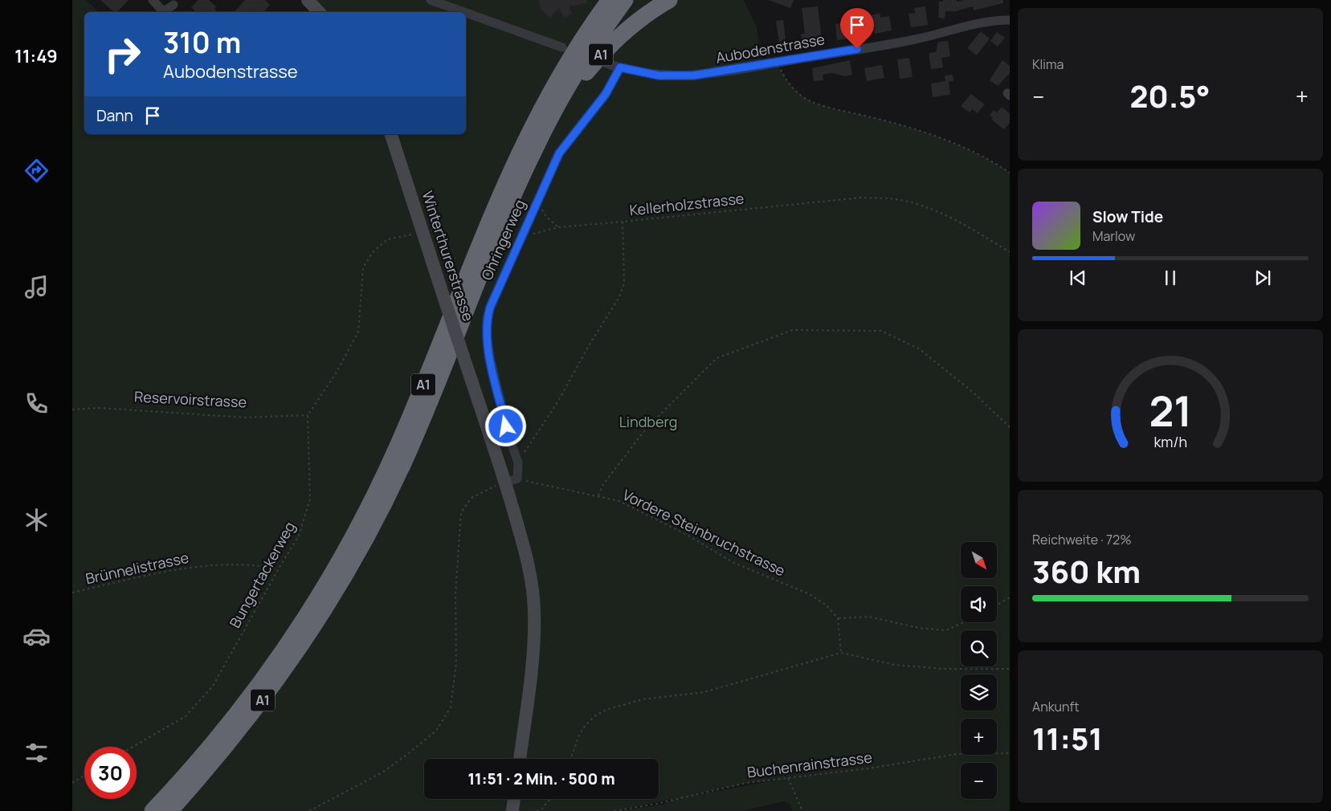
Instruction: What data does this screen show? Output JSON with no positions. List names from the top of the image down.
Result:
{
  "streets": {
    "highway": ["A1"],
    "main road": ["Winterthurerstrasse"],
    "street": ["Aubodenstrasse", "Ohringerweg"],
    "path": [
      "Kellerholzstrasse",
      "Reservoirstrasse",
      "Vordere Steinbruchstrasse",
      "Brünnelistrasse",
      "Bungertackerweg",
      "Buchenrainstrasse"
    ]
  },
  "crossings": [
    ["Aubodenstrasse", "Ohringerweg"],
    ["Kellerholzstrasse", "Ohringerweg"],
    ["Ohringerweg", "Winterthurerstrasse"],
    ["Ohringerweg", "Vordere Steinbruchstrasse"],
    ["Winterthurerstrasse", "Vordere Steinbruchstrasse"],
    ["Reservoirstrasse", "Bungertackerweg"],
    ["Brünnelistrasse", "Bungertackerweg"]
  ],
  "parks": ["Lindberg"],
  "north": "bottom right",
  "page": {
    "tabs": "11:49",
    "tile": [
      "Klima",
      ["Reichweite · 72%", "360 km"],
      ["Ankunft", "11:51"]
    ],
    "turn": ["310 m", "Aubodenstrasse"],
    "heat": ["−", "20.5°", "+"],
    "then": "Dann",
    "song": ["Slow Tide", "Marlow"],
    "map_buttons": ["+", "−"],
    "limit": "30",
    "trip": "11:51 · 2 Min. · 500 m",
    "gauge": ["21", "km/h"]
  }
}
